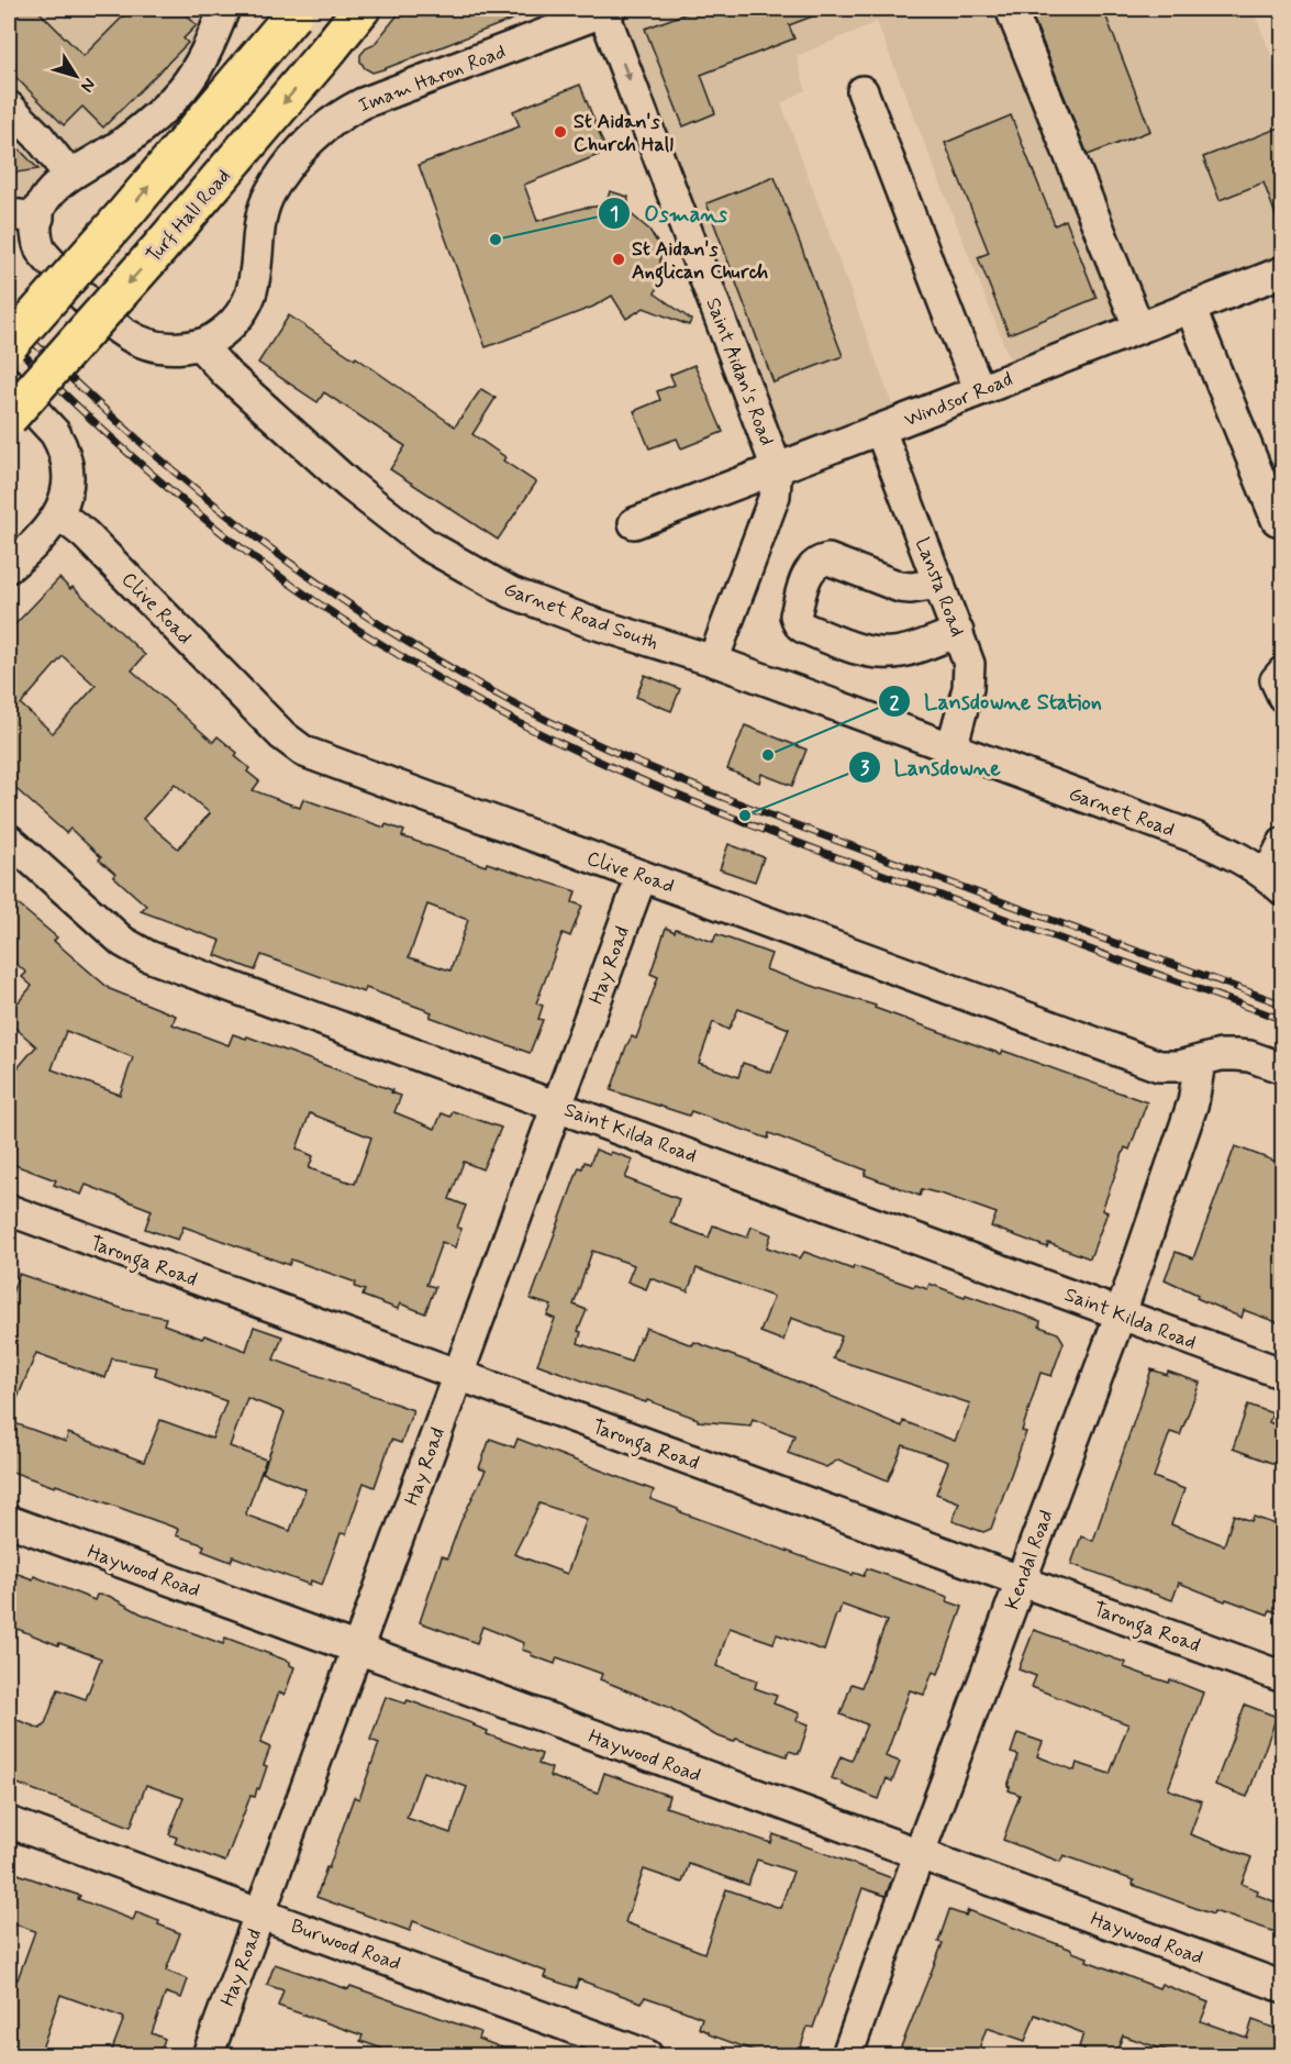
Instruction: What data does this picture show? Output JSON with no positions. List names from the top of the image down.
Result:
{
  "streets": {
    "main road": ["Turf Hall Road"],
    "street": [
      "Imam Haron Road",
      "Saint Aidan's Road",
      "Windsor Road",
      "Lansta Road",
      "Clive Road",
      "Garnet Road South",
      "Garnet Road",
      "Hay Road",
      "Saint Kilda Road",
      "Taronga Road",
      "Kendal Road",
      "Haywood Road",
      "Burwood Road"
    ]
  },
  "crossings": [
    ["Imam Haron Road", "Saint Aidan's Road"],
    ["Imam Haron Road", "Garnet Road South"],
    ["Saint Aidan's Road", "Windsor Road"],
    ["Saint Aidan's Road", "Garnet Road South"],
    ["Windsor Road", "Lansta Road"],
    ["Lansta Road", "Garnet Road South"],
    ["Lansta Road", "Garnet Road"],
    ["Clive Road", "Hay Road"],
    ["Clive Road", "Kendal Road"],
    ["Garnet Road South", "Garnet Road"],
    ["Hay Road", "Saint Kilda Road"],
    ["Hay Road", "Taronga Road"],
    ["Hay Road", "Haywood Road"],
    ["Hay Road", "Burwood Road"],
    ["Saint Kilda Road", "Kendal Road"],
    ["Taronga Road", "Kendal Road"],
    ["Kendal Road", "Haywood Road"]
  ],
  "places": [
    "St Aidan's Church Hall",
    "Osmans",
    "St Aidan's Anglican Church",
    "Lansdowne Station",
    "Lansdowne"
  ],
  "north": "bottom right"
}
